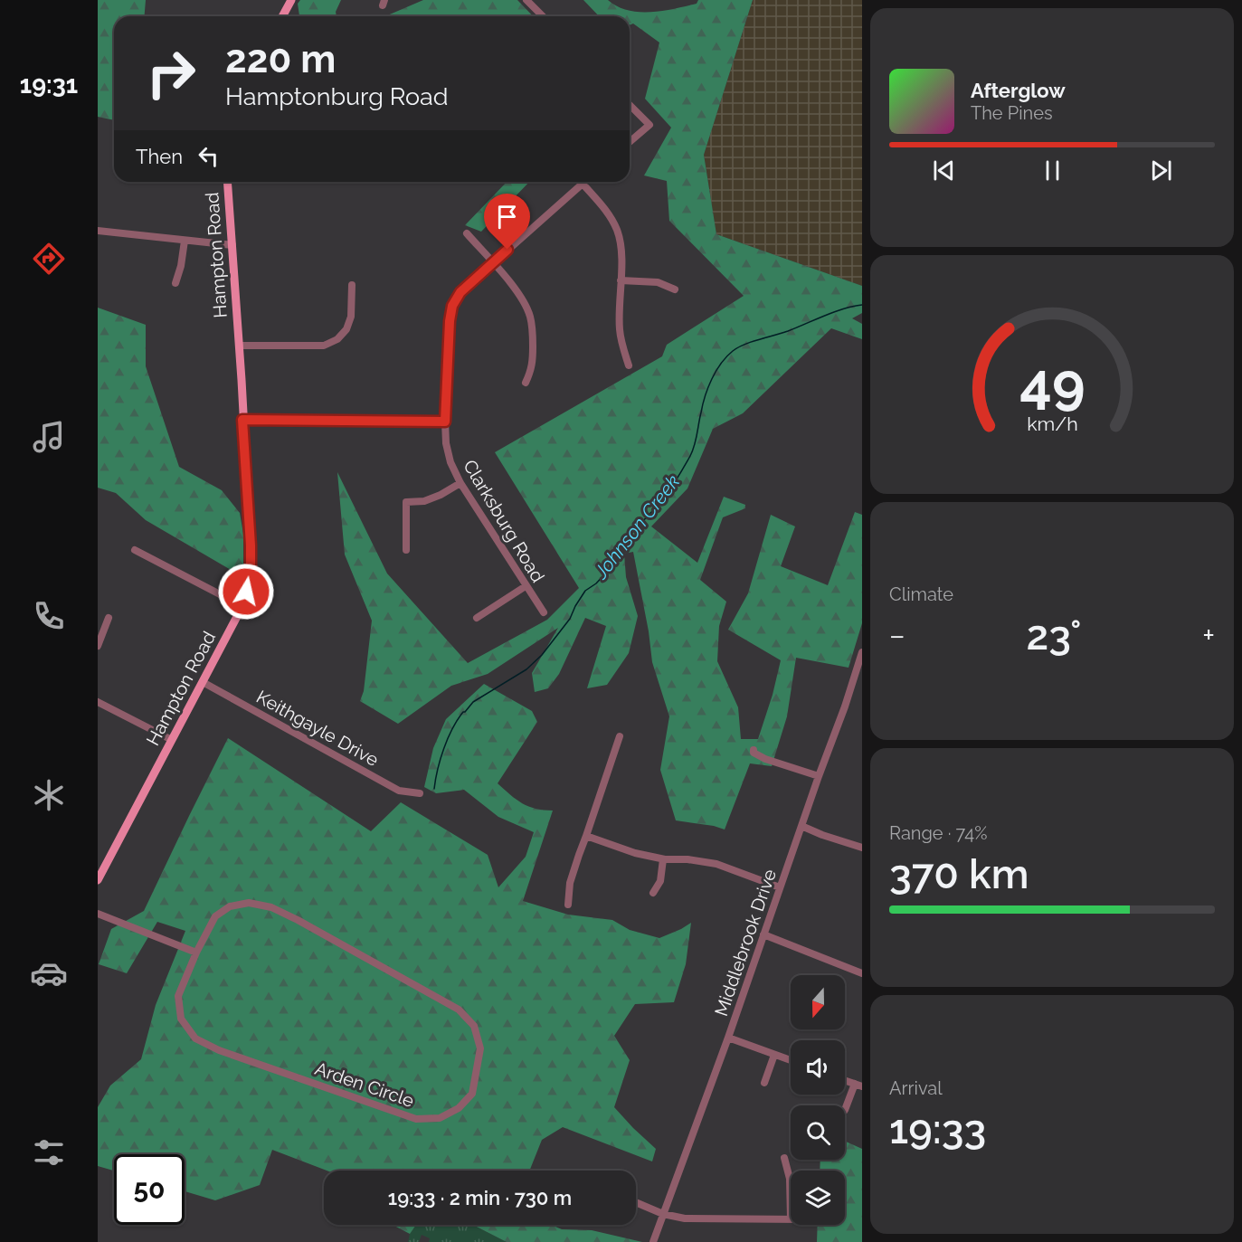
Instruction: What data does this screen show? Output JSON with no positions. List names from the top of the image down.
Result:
{
  "streets": {
    "main road": ["Hampton Road"],
    "street": [
      "Clarksburg Road",
      "Keithgayle Drive",
      "Middlebrook Drive",
      "Arden Circle"
    ]
  },
  "crossings": [
    ["Hampton Road", "Keithgayle Drive"]
  ],
  "water": ["Johnson Creek"],
  "north": "bottom",
  "page": {
    "tabs": "19:31",
    "turn": ["220 m", "Hamptonburg Road"],
    "song": ["Afterglow", "The Pines"],
    "then": "Then",
    "tile": [
      "Climate",
      ["Range · 74%", "370 km"],
      ["Arrival", "19:33"]
    ],
    "heat": ["−", "23°", "+"],
    "limit": "50",
    "trip": "19:33 · 2 min · 730 m",
    "gauge": ["49", "km/h"]
  }
}
